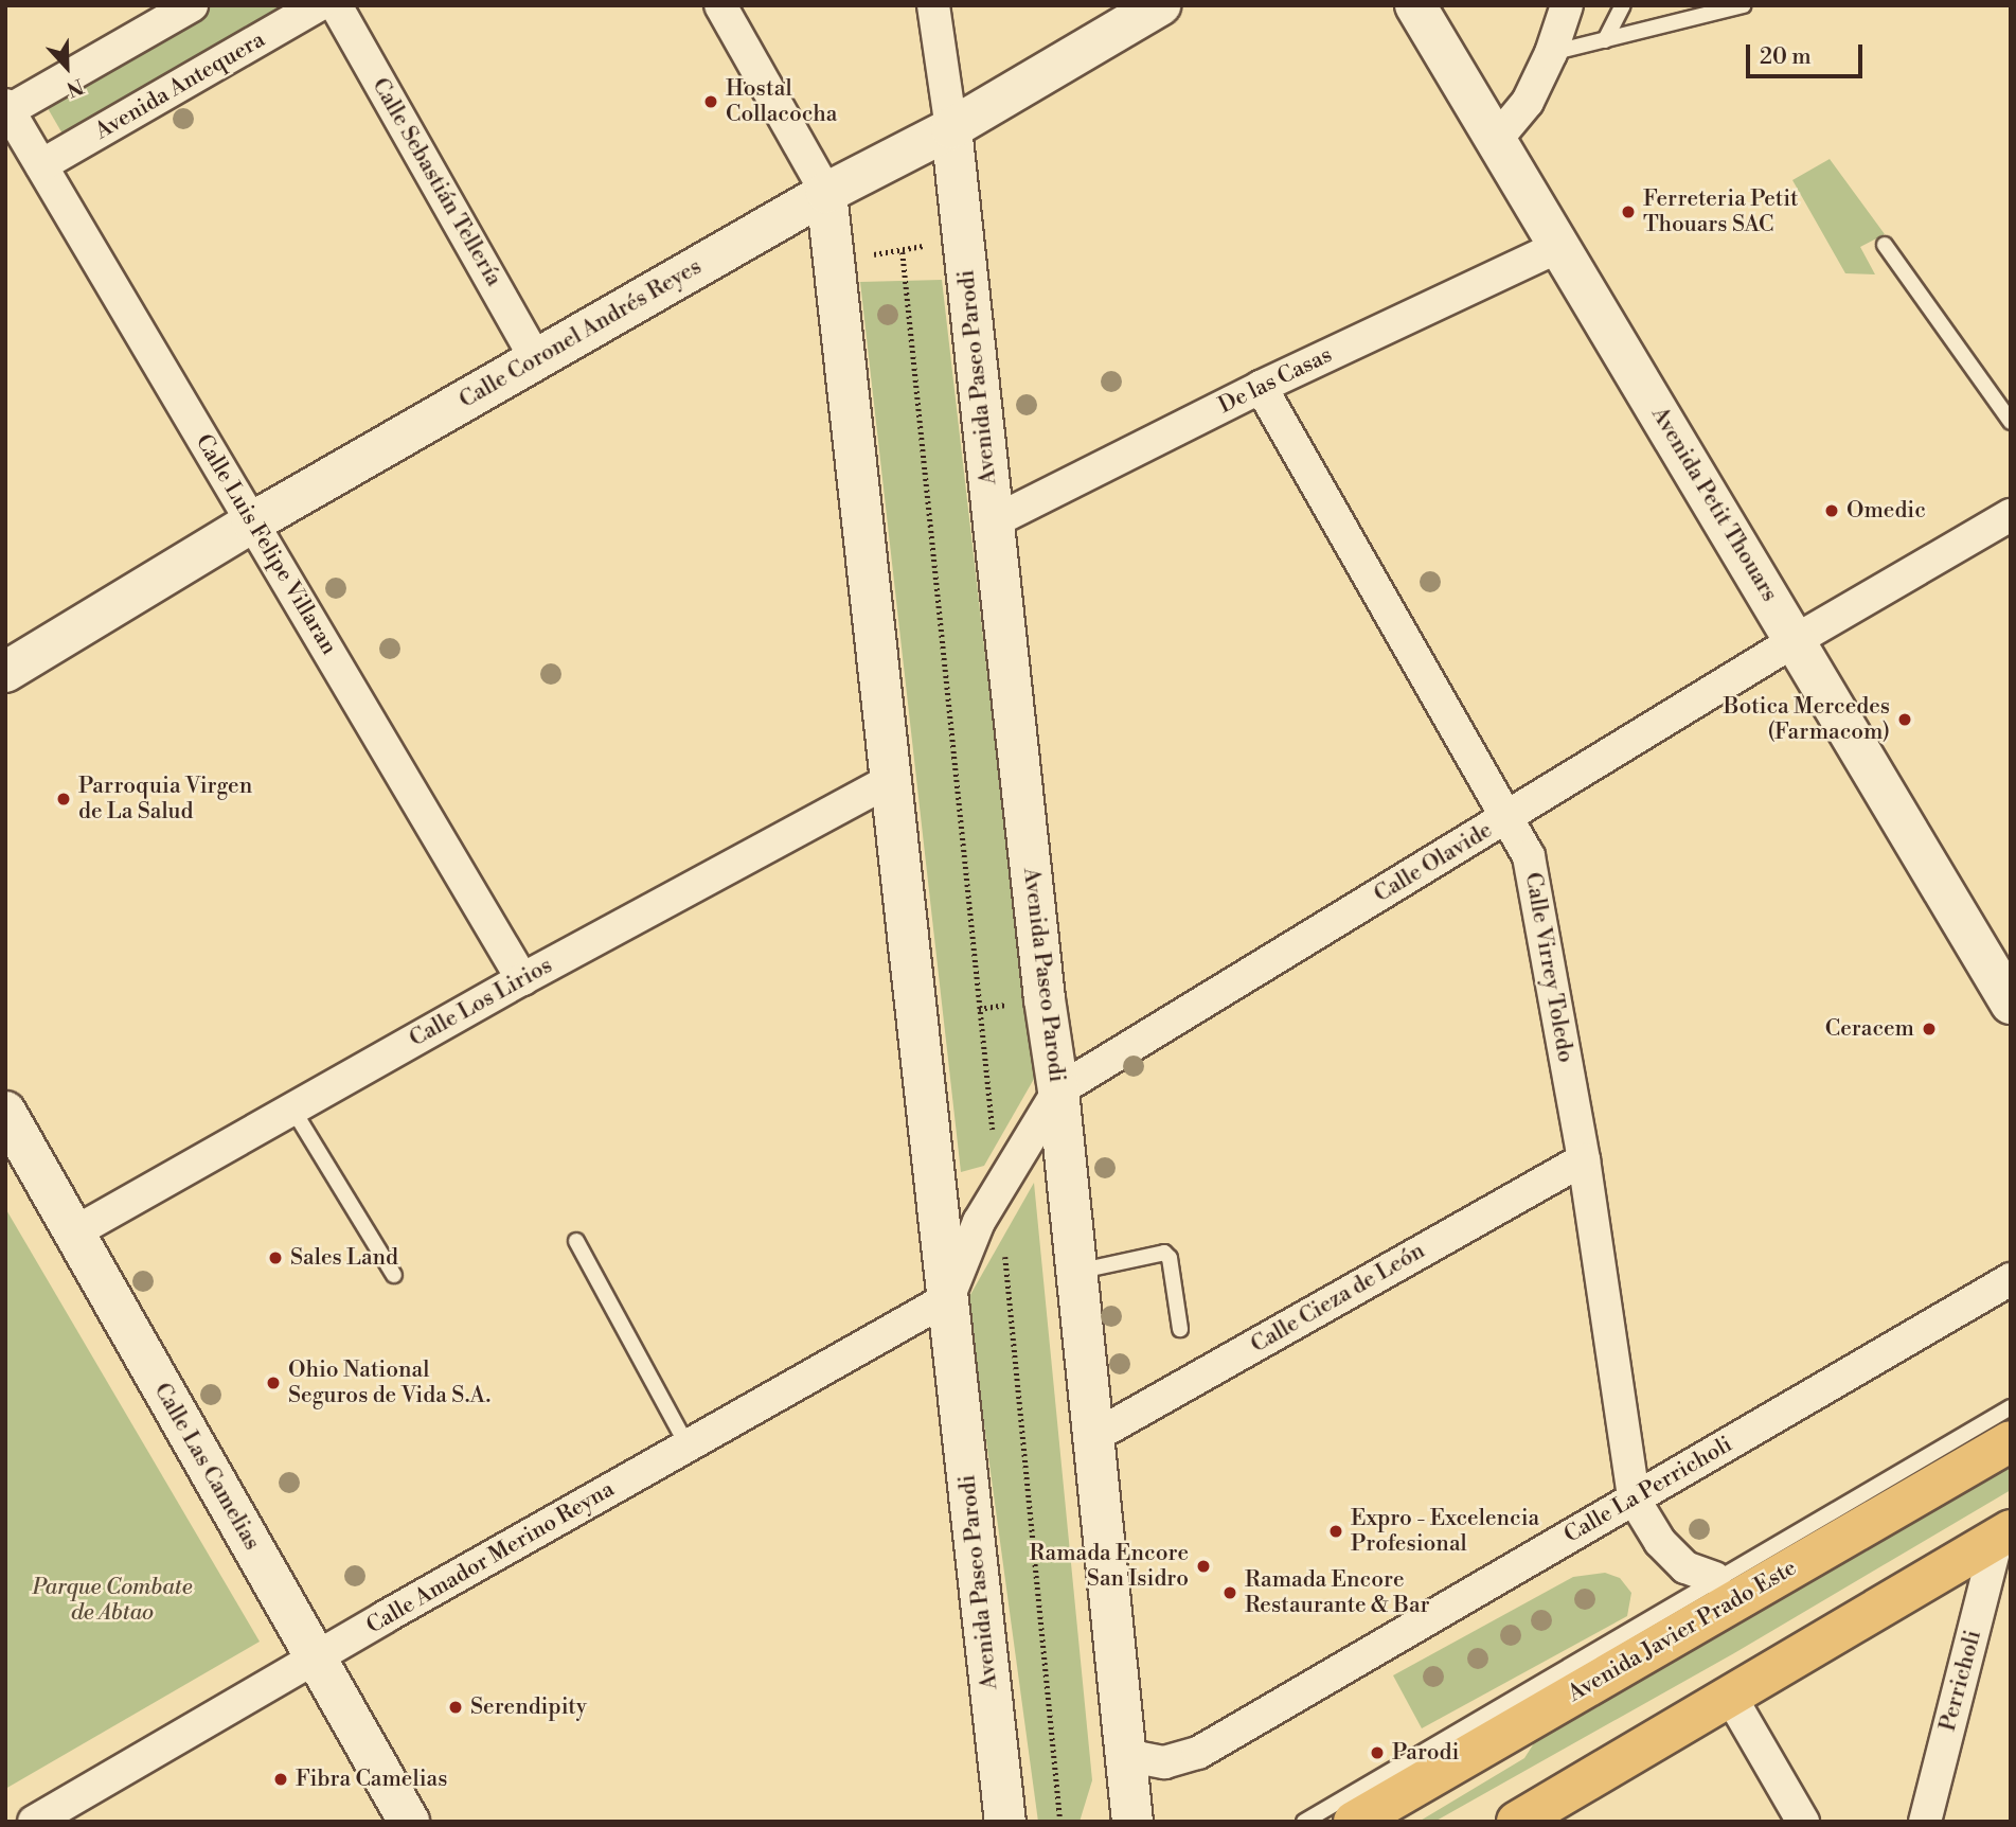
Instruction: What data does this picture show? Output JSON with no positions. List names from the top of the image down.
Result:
{
  "streets": {
    "main road": ["Avenida Javier Prado Este"],
    "street": [
      "Avenida Antequera",
      "Calle Sebastián Tellería",
      "Calle Coronel Andrés Reyes",
      "Avenida Paseo Parodi",
      "De las Casas",
      "Avenida Petit Thouars",
      "Calle Luis Felipe Villaran",
      "Calle Olavide",
      "Calle Virrey Toledo",
      "Calle Los Lirios",
      "Calle Cieza de León",
      "Calle Las Camelias",
      "Calle La Perricholi",
      "Calle Amador Merino Reyna",
      "Perricholi"
    ]
  },
  "crossings": [
    ["Avenida Antequera", "Calle Luis Felipe Villaran"],
    ["Calle Sebastián Tellería", "Calle Coronel Andrés Reyes"],
    ["Calle Coronel Andrés Reyes", "Avenida Paseo Parodi"],
    ["Calle Coronel Andrés Reyes", "Calle Luis Felipe Villaran"],
    ["Avenida Paseo Parodi", "De las Casas"],
    ["Avenida Paseo Parodi", "Calle Olavide"],
    ["Avenida Paseo Parodi", "Calle Los Lirios"],
    ["Avenida Paseo Parodi", "Calle Cieza de León"],
    ["Avenida Paseo Parodi", "Calle La Perricholi"],
    ["Avenida Paseo Parodi", "Calle Amador Merino Reyna"],
    ["De las Casas", "Avenida Petit Thouars"],
    ["De las Casas", "Calle Virrey Toledo"],
    ["Avenida Petit Thouars", "Calle Olavide"],
    ["Calle Luis Felipe Villaran", "Calle Los Lirios"],
    ["Calle Olavide", "Calle Virrey Toledo"],
    ["Calle Olavide", "Calle Amador Merino Reyna"],
    ["Calle Virrey Toledo", "Calle Cieza de León"],
    ["Calle Virrey Toledo", "Calle La Perricholi"],
    ["Calle Los Lirios", "Calle Las Camelias"],
    ["Calle Las Camelias", "Calle Amador Merino Reyna"]
  ],
  "parks": ["Parque Combate de Abtao"],
  "places": [
    "Hostal Collacocha",
    "Ferreteria Petit Thouars SAC",
    "Omedic",
    "Botica Mercedes (Farmacom)",
    "Parroquia Virgen de La Salud",
    "Ceracem",
    "Sales Land",
    "Ohio National Seguros de Vida S.A.",
    "Expro - Excelencia Profesional",
    "Ramada Encore San Isidro",
    "Ramada Encore Restaurante & Bar",
    "Serendipity",
    "Parodi",
    "Fibra Camelias"
  ],
  "scale_bar": "20 m",
  "north": "bottom"
}
